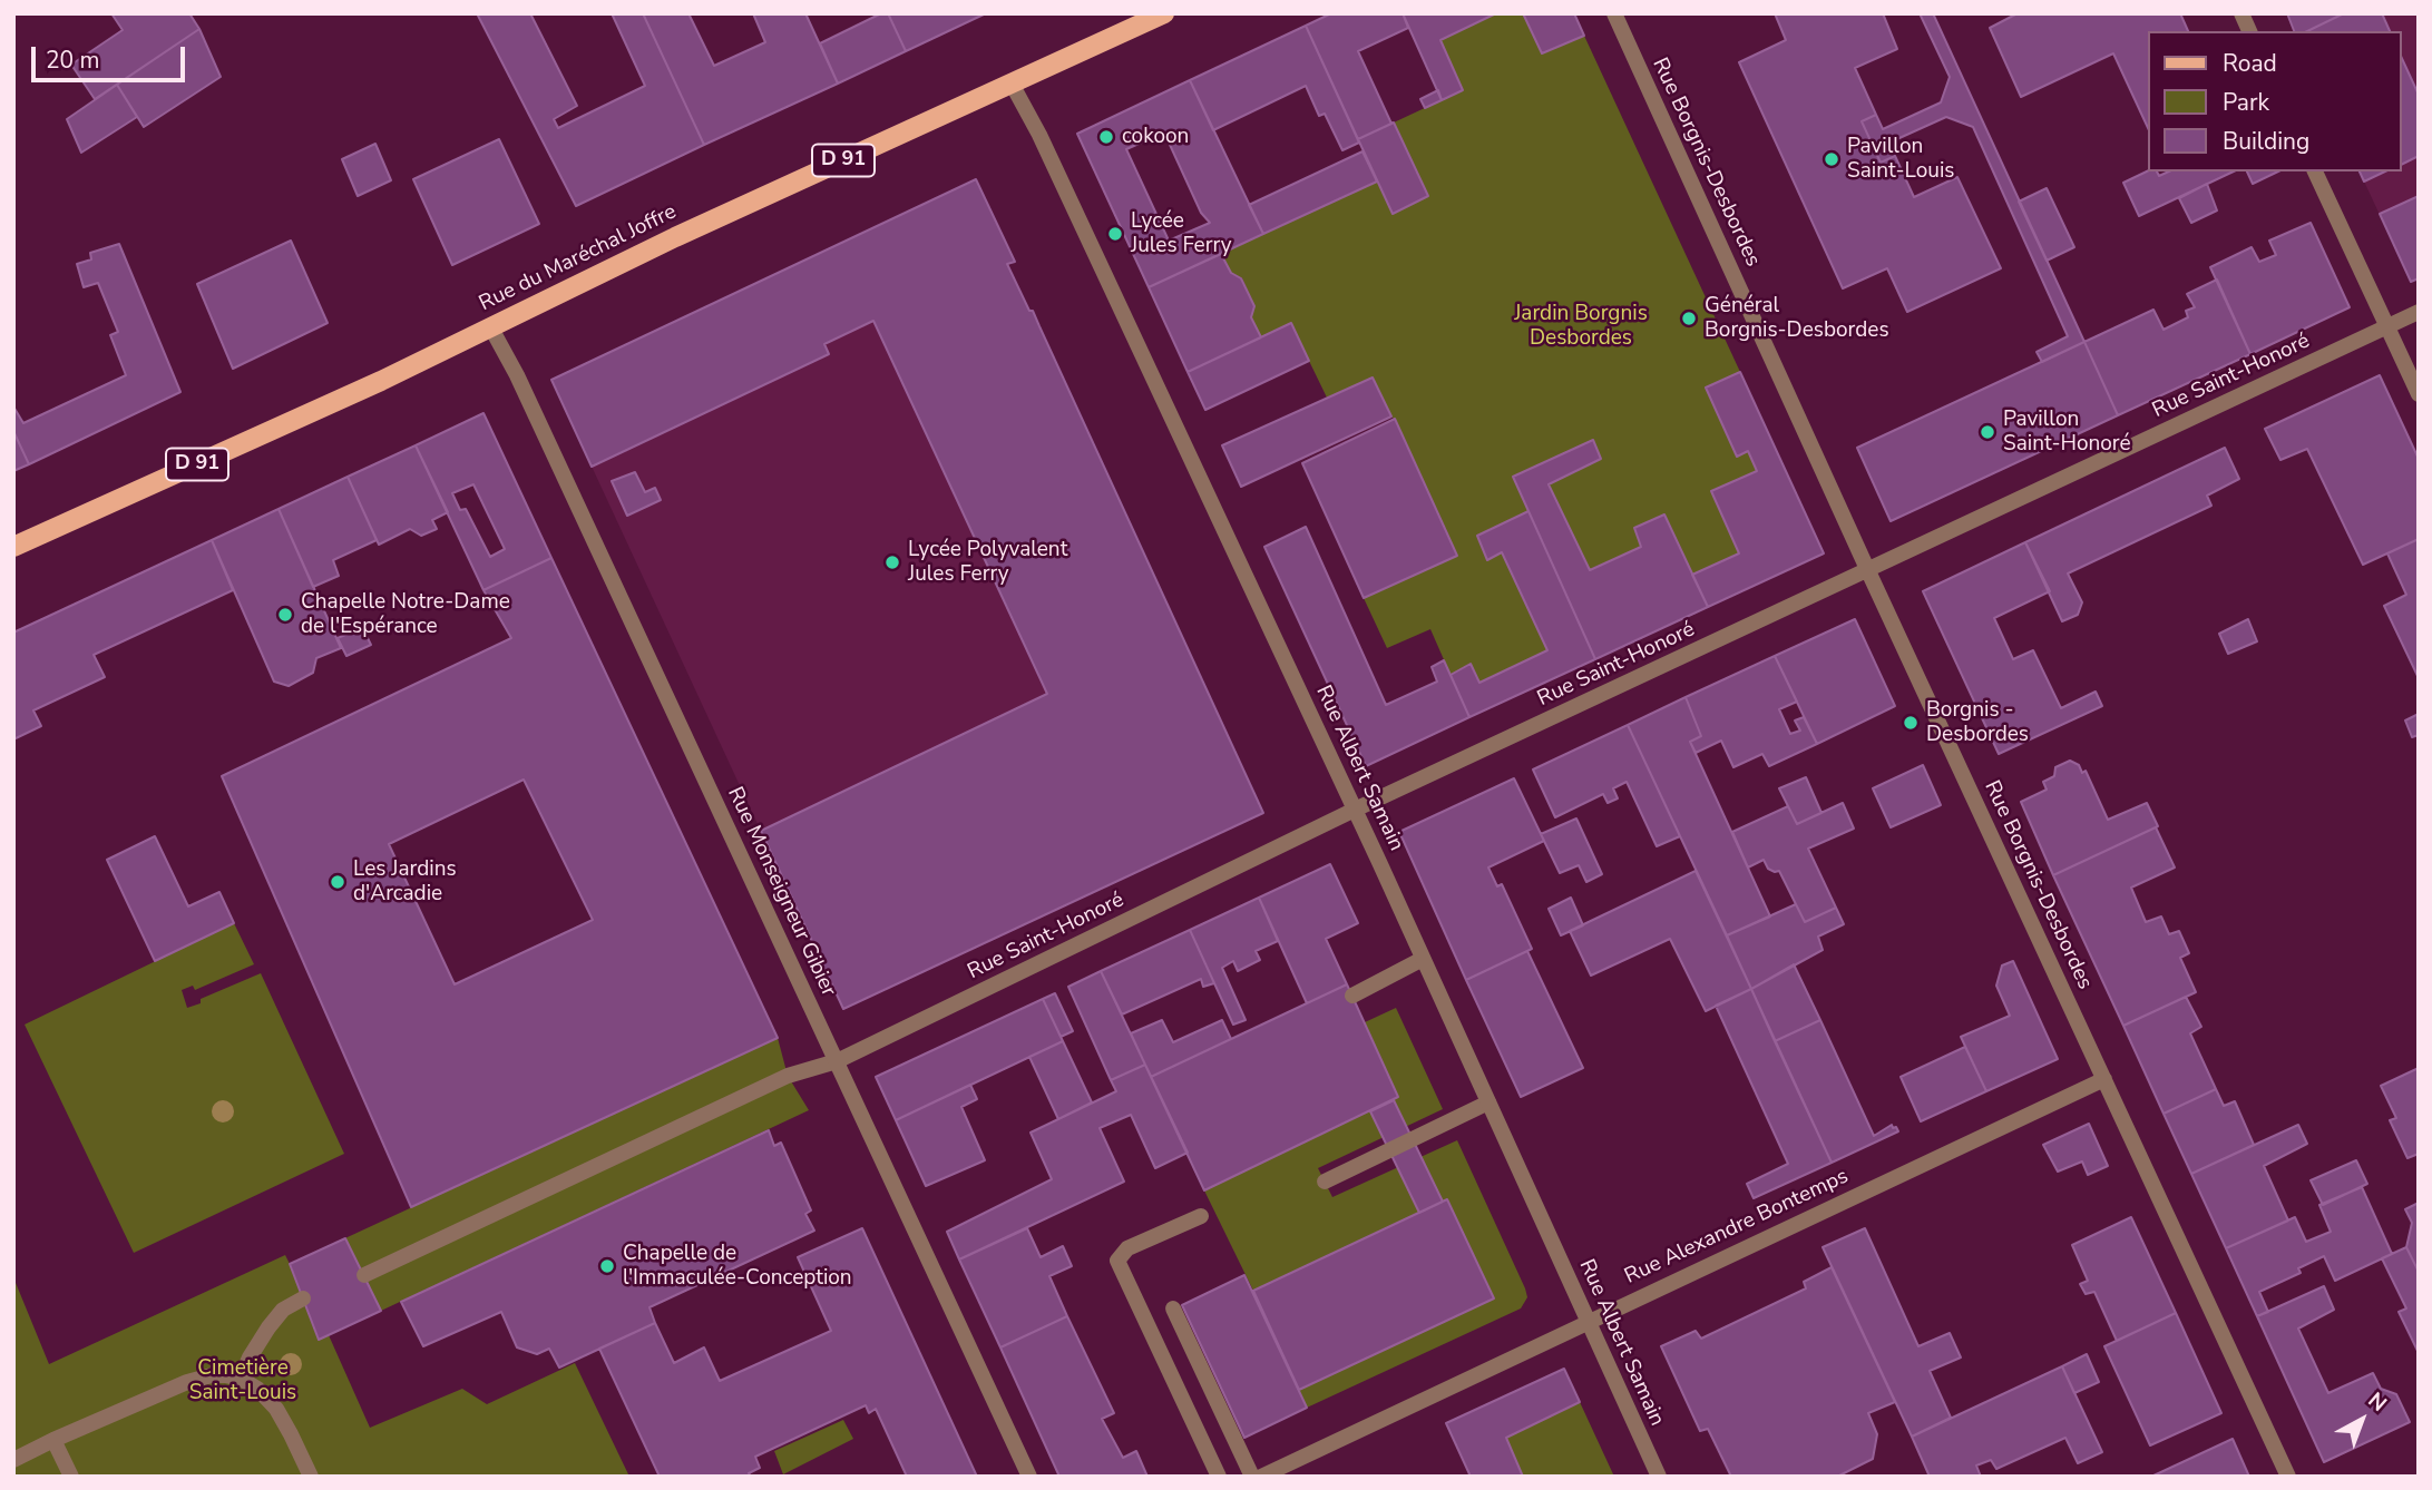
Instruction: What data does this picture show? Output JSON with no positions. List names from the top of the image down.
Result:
{
  "streets": {
    "main road": ["D 91", "Rue du Maréchal Joffre"],
    "street": [
      "Rue Borgnis-Desbordes",
      "Rue Saint-Honoré",
      "Rue Albert Samain",
      "Rue Monseigneur Gibier",
      "Rue Alexandre Bontemps"
    ]
  },
  "crossings": [
    ["Rue Borgnis-Desbordes", "Rue Saint-Honoré"],
    ["Rue Borgnis-Desbordes", "Rue Alexandre Bontemps"],
    ["Rue du Maréchal Joffre", "Rue Albert Samain"],
    ["Rue du Maréchal Joffre", "Rue Monseigneur Gibier"],
    ["Rue Saint-Honoré", "Rue Albert Samain"],
    ["Rue Saint-Honoré", "Rue Monseigneur Gibier"],
    ["Rue Albert Samain", "Rue Alexandre Bontemps"]
  ],
  "parks": ["Jardin Borgnis Desbordes", "Cimetière Saint-Louis"],
  "places": [
    "cokoon",
    "Pavillon Saint-Louis",
    "Lycée Jules Ferry",
    "Général Borgnis-Desbordes",
    "Pavillon Saint-Honoré",
    "Lycée Polyvalent Jules Ferry",
    "Chapelle Notre-Dame de l'Espérance",
    "Borgnis - Desbordes",
    "Les Jardins d'Arcadie",
    "Chapelle de l'Immaculée-Conception"
  ],
  "legend": ["Road", "Park", "Building"],
  "scale_bar": "20 m",
  "north": "top right"
}
